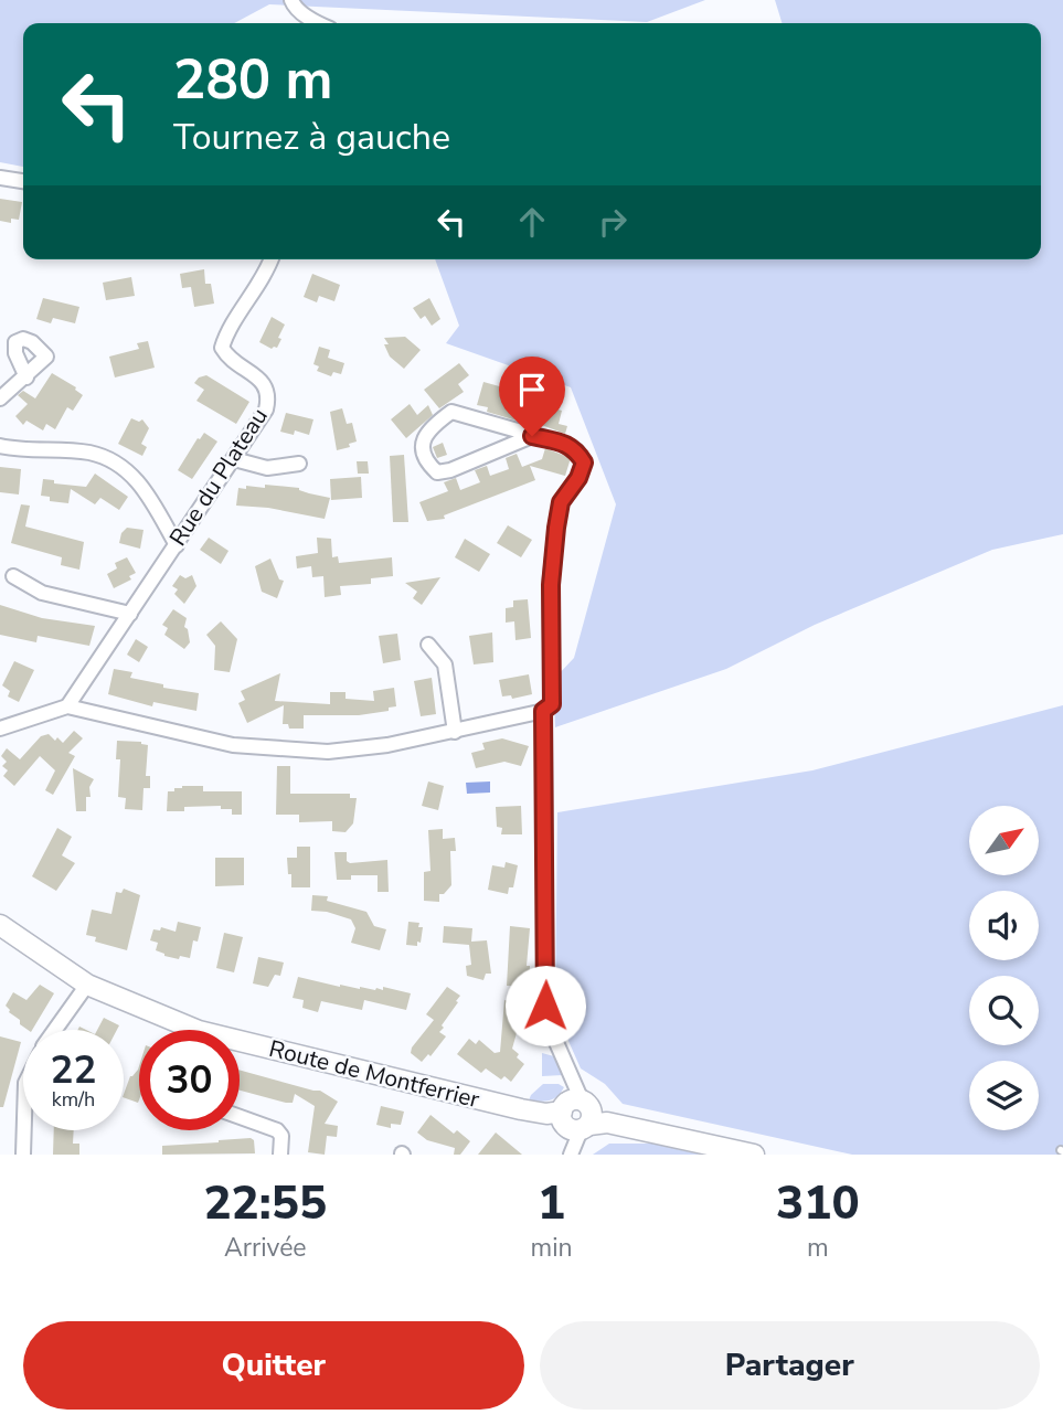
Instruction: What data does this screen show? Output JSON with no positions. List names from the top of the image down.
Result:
{
  "streets": {
    "street": ["Rue du Plateau", "Route de Montferrier"]
  },
  "north": "top right",
  "page": {
    "turn": ["280 m", "Tournez à gauche"],
    "speed": "22 km/h",
    "limit": "30",
    "eta": [
      "22:55",
      "Arrivée",
      "1",
      "min",
      "310",
      "m"
    ],
    "buttons": ["Quitter", "Partager"]
  }
}
